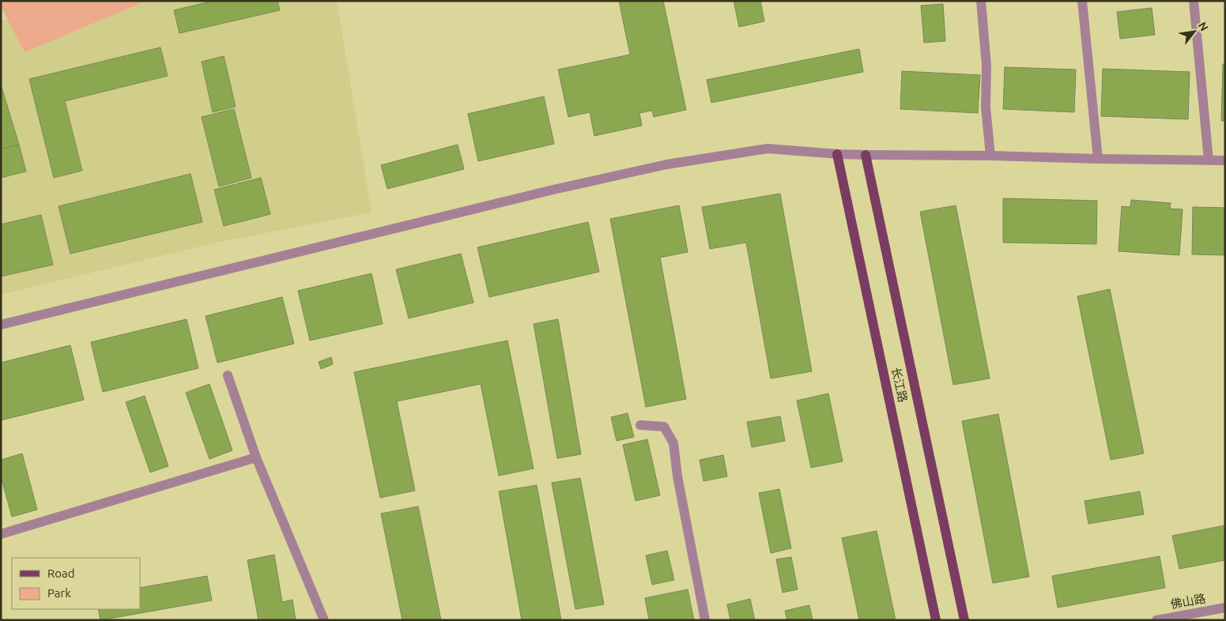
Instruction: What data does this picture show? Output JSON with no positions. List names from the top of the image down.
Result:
{
  "streets": {
    "main road": ["长江路"],
    "street": ["佛山路"]
  },
  "legend": ["Road", "Park"],
  "north": "top right"
}
